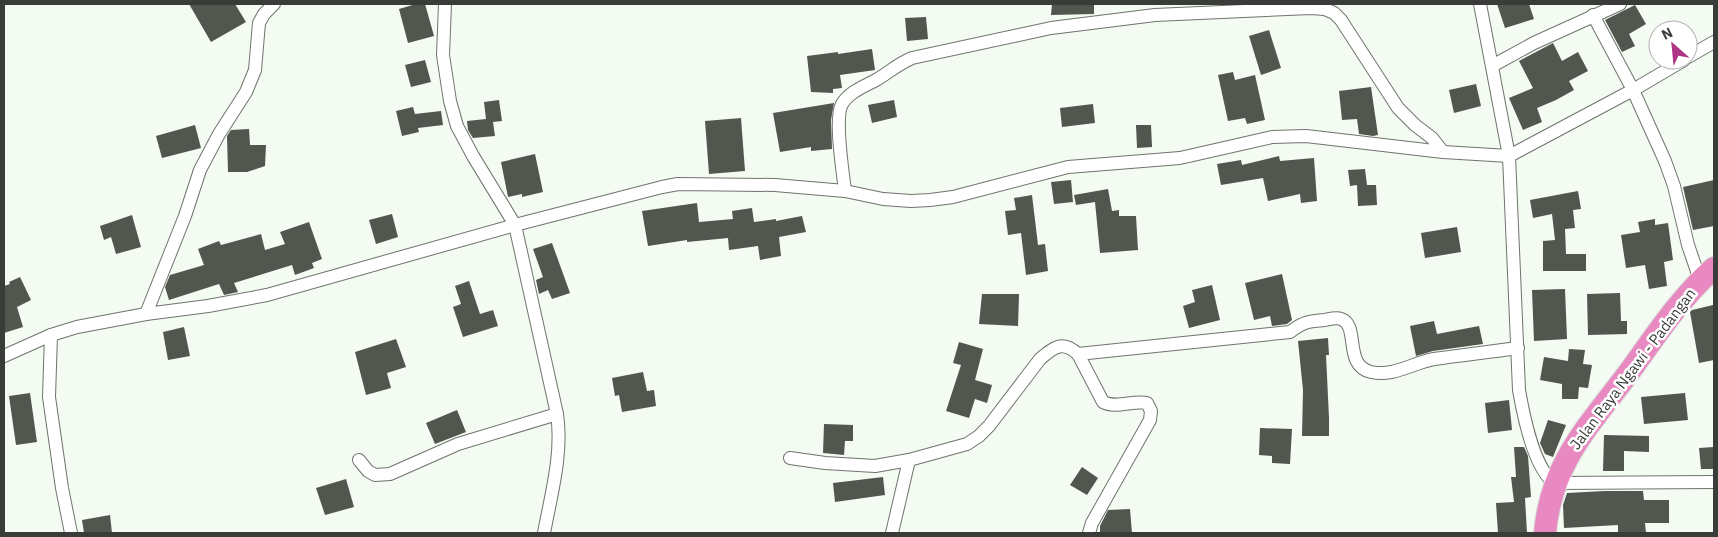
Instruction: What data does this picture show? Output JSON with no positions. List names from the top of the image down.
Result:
{
  "streets": {
    "highway": ["Jalan Raya Ngawi - Padangan"]
  },
  "north": "top left"
}
